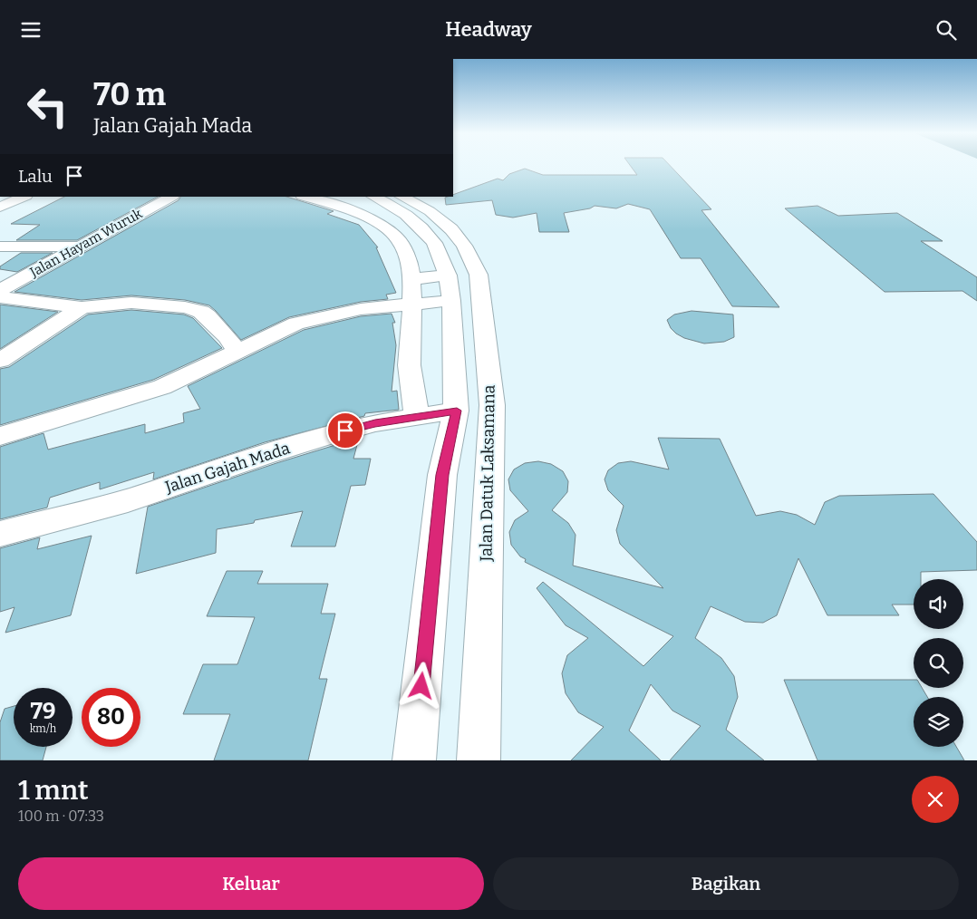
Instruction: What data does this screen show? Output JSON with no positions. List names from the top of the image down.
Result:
{
  "streets": {
    "main road": ["Jalan Hayam Wuruk", "Jalan Gajah Mada", "Jalan Datuk Laksamana"]
  },
  "crossings": [
    ["Jalan Gajah Mada", "Jalan Datuk Laksamana"]
  ],
  "page": {
    "header": "Headway",
    "turn": ["70 m", "Jalan Gajah Mada"],
    "then": "Lalu",
    "speed": "79 km/h",
    "limit": "80",
    "heading": ["1 mnt", "100 m · 07:33"],
    "buttons": ["Keluar", "Bagikan"]
  }
}
